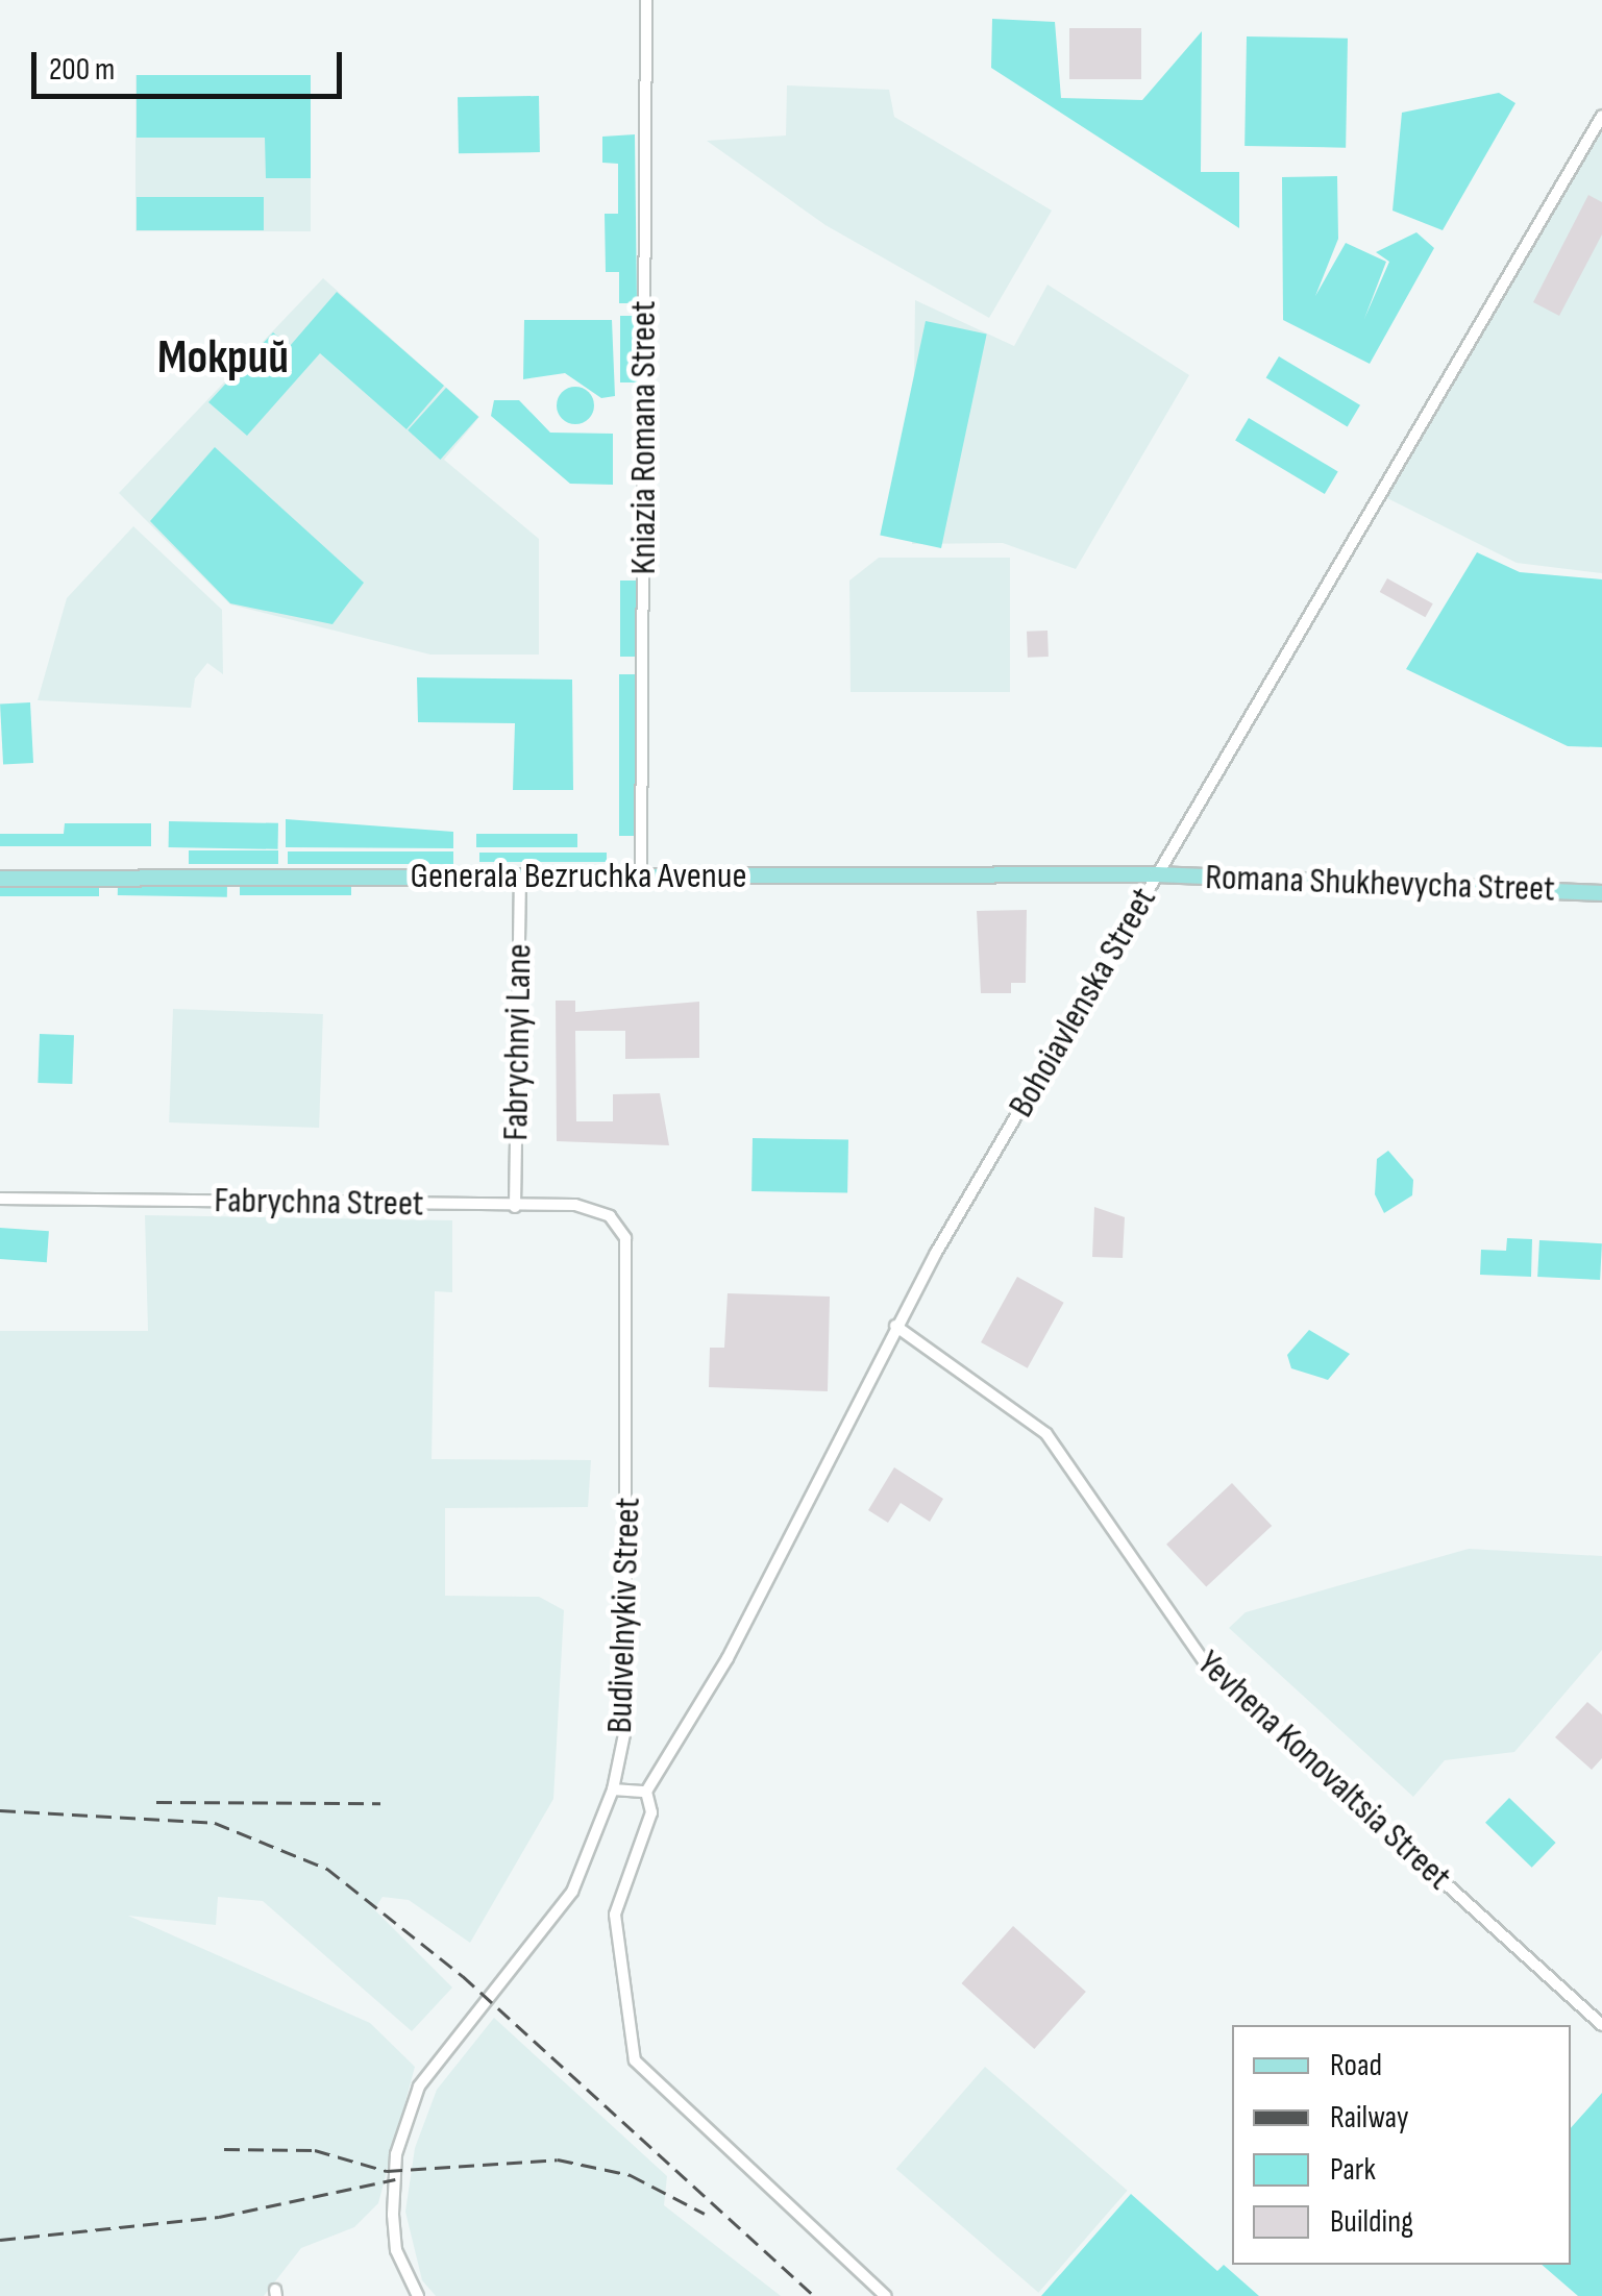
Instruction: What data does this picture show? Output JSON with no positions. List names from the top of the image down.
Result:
{
  "streets": {
    "main road": ["Generala Bezruchka Avenue", "Romana Shukhevycha Street"],
    "street": [
      "Kniazia Romana Street",
      "Bohoiavlenska Street",
      "Fabrychnyi Lane",
      "Fabrychna Street",
      "Budivelnykiv Street",
      "Yevhena Konovaltsia Street"
    ]
  },
  "crossings": [
    ["Kniazia Romana Street", "Generala Bezruchka Avenue"],
    ["Generala Bezruchka Avenue", "Romana Shukhevycha Street"],
    ["Generala Bezruchka Avenue", "Bohoiavlenska Street"],
    ["Generala Bezruchka Avenue", "Fabrychnyi Lane"],
    ["Romana Shukhevycha Street", "Bohoiavlenska Street"],
    ["Bohoiavlenska Street", "Yevhena Konovaltsia Street"],
    ["Fabrychnyi Lane", "Fabrychna Street"],
    ["Fabrychna Street", "Budivelnykiv Street"]
  ],
  "districts": ["Мокрий"],
  "legend": [
    "Road",
    "Railway",
    "Park",
    "Building"
  ],
  "scale_bar": "200 m"
}
